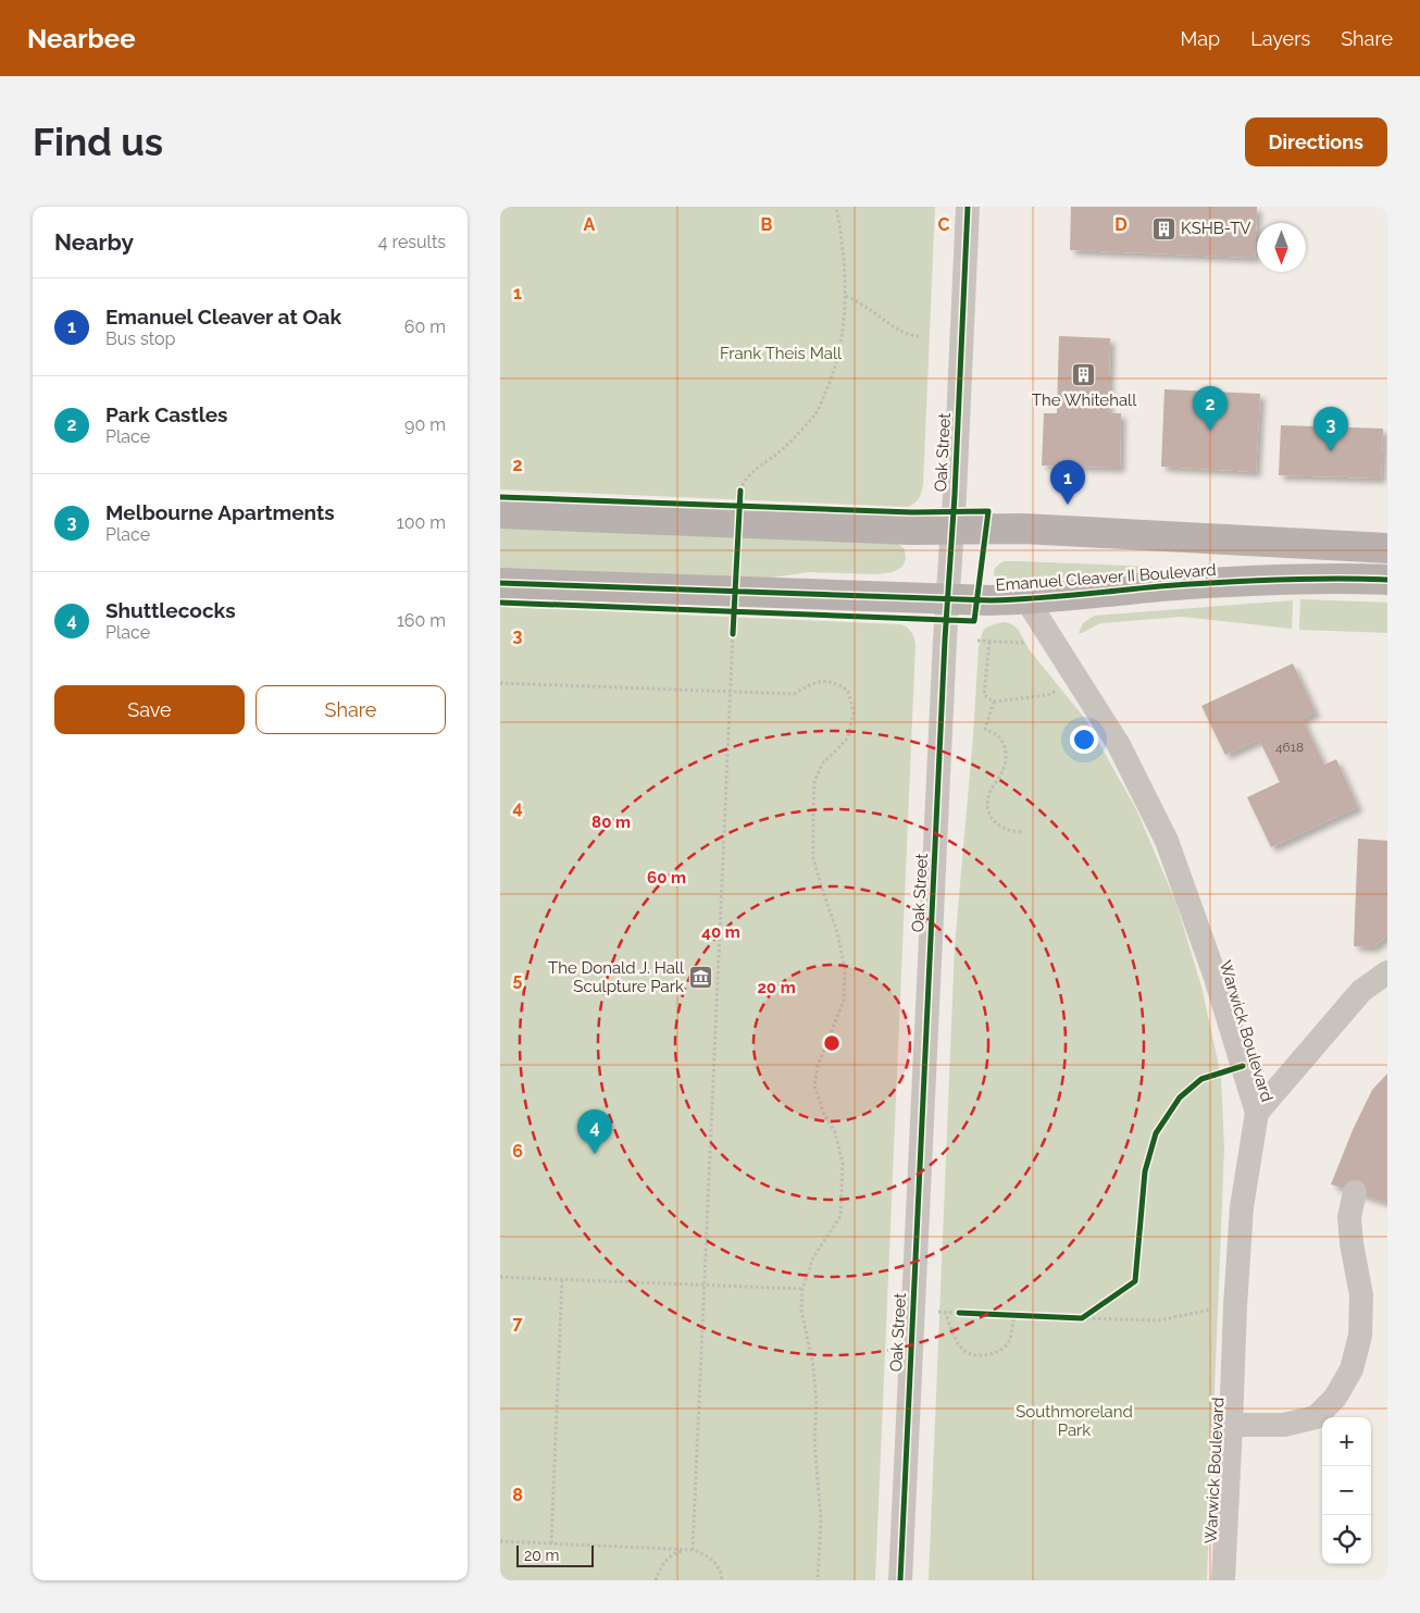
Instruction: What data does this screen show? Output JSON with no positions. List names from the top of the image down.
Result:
{
  "streets": {
    "main road": ["Emanuel Cleaver II Boulevard"],
    "street": ["Oak Street", "Warwick Boulevard"]
  },
  "crossings": [
    ["Oak Street", "Emanuel Cleaver II Boulevard"],
    ["Emanuel Cleaver II Boulevard", "Warwick Boulevard"]
  ],
  "parks": ["Frank Theis Mall", "Southmoreland Park"],
  "places": {
    "building": ["KSHB-TV", "The Whitehall"],
    "museum": ["The Donald J. Hall Sculpture Park"]
  },
  "house_numbers": ["4618"],
  "scale_bar": "20 m",
  "north": "bottom",
  "page": {
    "header": "Nearbee",
    "nav": ["Map", "Layers", "Share"],
    "buttons": [
      "Directions",
      ["Save", "Share"]
    ],
    "title": "Find us",
    "heading": ["Nearby", "4 results"],
    "list": [
      {
        "mark": "1",
        "name": "Emanuel Cleaver at Oak",
        "note": "Bus stop",
        "value": "60 m"
      },
      {
        "mark": "2",
        "name": "Park Castles",
        "note": "Place",
        "value": "90 m"
      },
      {
        "mark": "3",
        "name": "Melbourne Apartments",
        "note": "Place",
        "value": "100 m"
      },
      {
        "mark": "4",
        "name": "Shuttlecocks",
        "note": "Place",
        "value": "160 m"
      }
    ],
    "pins": [
      "2",
      "3",
      "1",
      "4"
    ],
    "map_buttons": ["+", "−"],
    "scale": "20 m"
  },
  "grid": {
    "columns": [
      "A",
      "B",
      "C",
      "D"
    ],
    "rows": [
      "1",
      "2",
      "3",
      "4",
      "5",
      "6",
      "7",
      "8"
    ]
  },
  "rings": [
    "80 m",
    "60 m",
    "40 m",
    "20 m"
  ]
}
